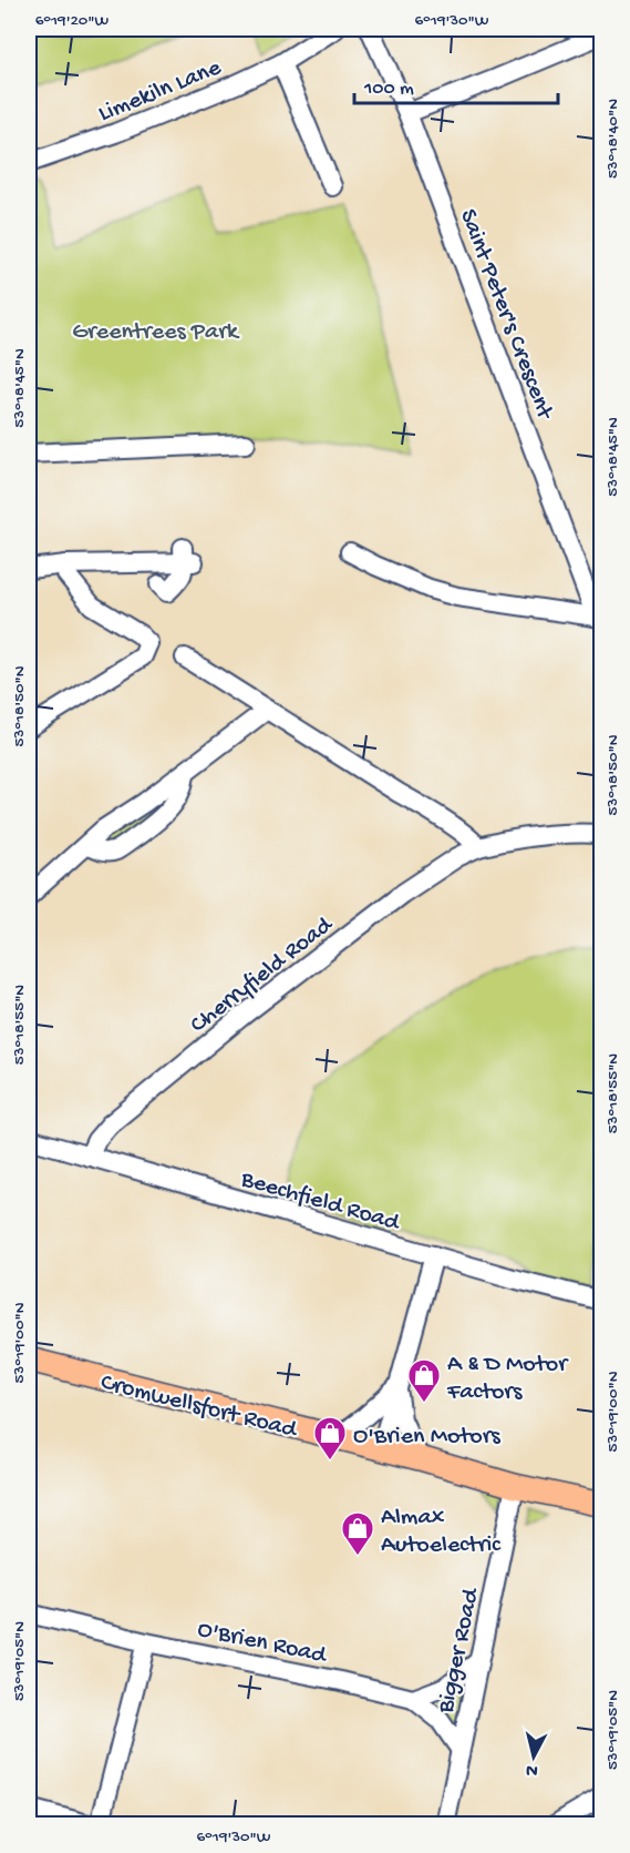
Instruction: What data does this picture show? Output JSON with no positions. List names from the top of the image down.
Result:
{
  "streets": {
    "main road": ["Cromwellsfort Road"],
    "street": [
      "Limekiln Lane",
      "Saint Peter's Crescent",
      "Cherryfield Road",
      "Beechfield Road",
      "O'Brien Road",
      "Bigger Road"
    ]
  },
  "crossings": [
    ["Cherryfield Road", "Beechfield Road"],
    ["Cromwellsfort Road", "Bigger Road"]
  ],
  "parks": ["Greentrees Park"],
  "places": {
    "shop": ["A & D Motor Factors", "O'Brien Motors", "Almax Autoelectric"]
  },
  "scale_bar": "100 m",
  "north": "bottom",
  "coordinates": [
    "6°19'20\"W",
    "6°19'30\"W",
    "53°18'40\"N",
    "53°18'45\"N",
    "53°18'50\"N",
    "53°18'55\"N",
    "53°19'00\"N",
    "53°19'05\"N"
  ]
}
